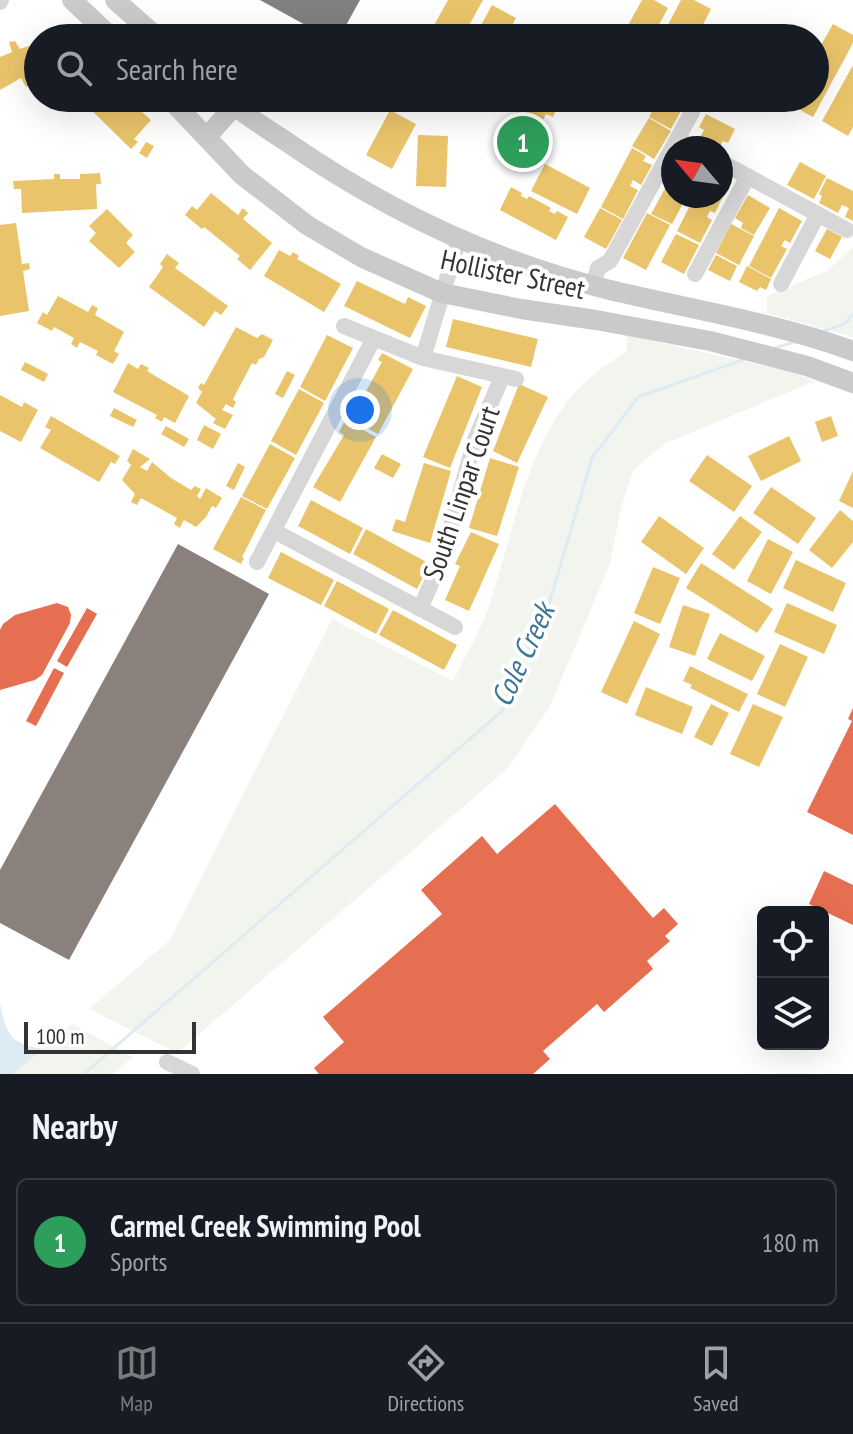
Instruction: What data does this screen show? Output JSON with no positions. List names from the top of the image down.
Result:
{
  "streets": {
    "main road": ["Hollister Street"],
    "street": ["South Linpar Court"]
  },
  "water": ["Cole Creek"],
  "scale_bar": "100 m",
  "north": "top left",
  "page": {
    "search": "Search here",
    "pins": "1",
    "scale": "100 m",
    "heading": "Nearby",
    "list": [
      {
        "mark": "1",
        "name": "Carmel Creek Swimming Pool",
        "note": "Sports",
        "value": "180 m"
      }
    ],
    "nav": ["Map", "Directions", "Saved"]
  }
}
